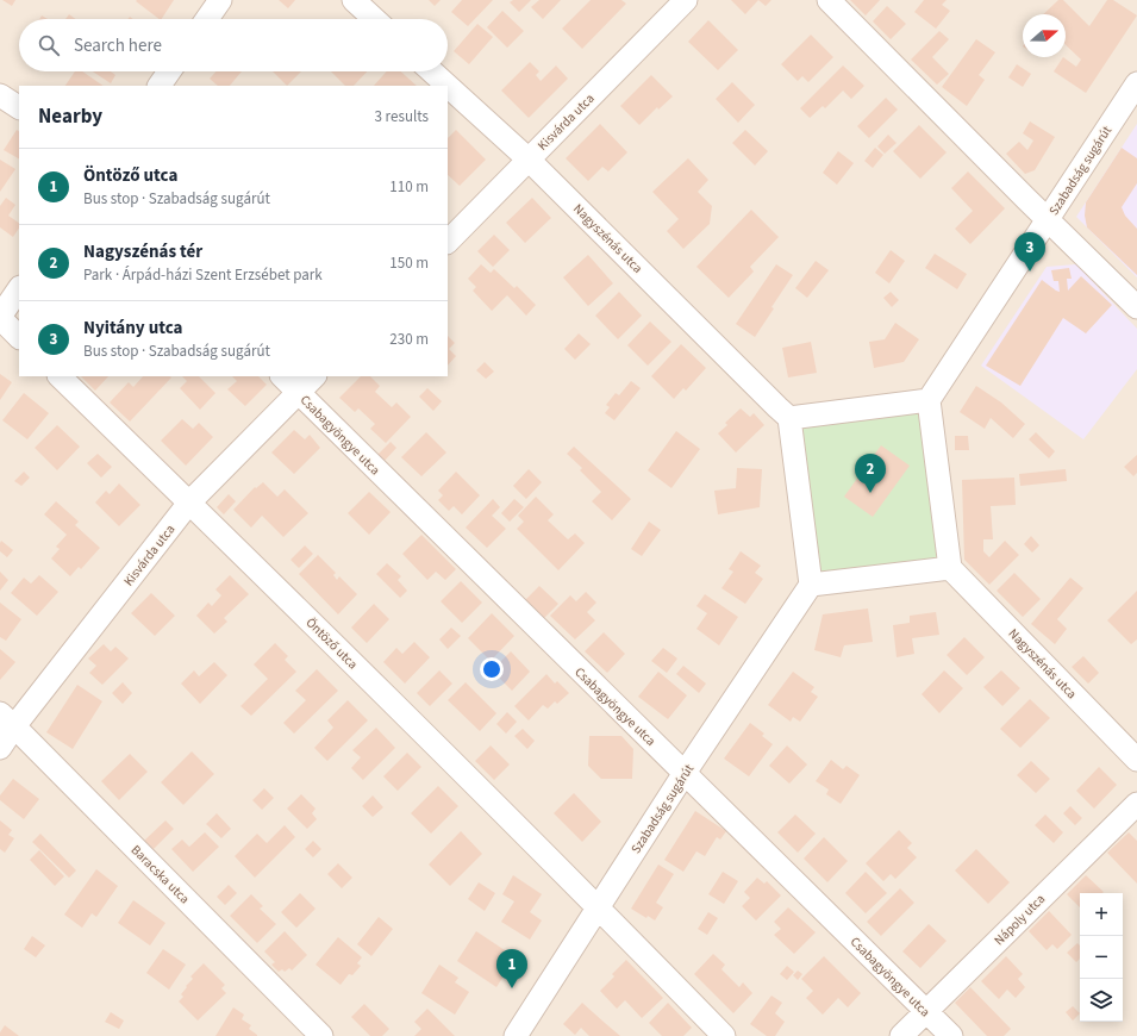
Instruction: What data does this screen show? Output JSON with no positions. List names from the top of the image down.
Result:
{
  "streets": {
    "street": [
      "Kisvárda utca",
      "Szabadság sugárút",
      "Nagyszénás utca",
      "Csabagyöngye utca",
      "Öntöző utca",
      "Baracska utca",
      "Nápoly utca"
    ]
  },
  "crossings": [
    ["Kisvárda utca", "Nagyszénás utca"],
    ["Kisvárda utca", "Csabagyöngye utca"],
    ["Kisvárda utca", "Öntöző utca"],
    ["Kisvárda utca", "Baracska utca"],
    ["Szabadság sugárút", "Csabagyöngye utca"],
    ["Szabadság sugárút", "Öntöző utca"],
    ["Csabagyöngye utca", "Nápoly utca"]
  ],
  "north": "right",
  "page": {
    "search": "Search here",
    "heading": ["Nearby", "3 results"],
    "list": [
      {
        "mark": "1",
        "name": "Öntöző utca",
        "note": "Bus stop · Szabadság sugárút",
        "value": "110 m"
      },
      {
        "mark": "2",
        "name": "Nagyszénás tér",
        "note": "Park · Árpád-házi Szent Erzsébet park",
        "value": "150 m"
      },
      {
        "mark": "3",
        "name": "Nyitány utca",
        "note": "Bus stop · Szabadság sugárút",
        "value": "230 m"
      }
    ],
    "pins": ["3", "2", "1"],
    "map_buttons": ["+", "−"]
  }
}
